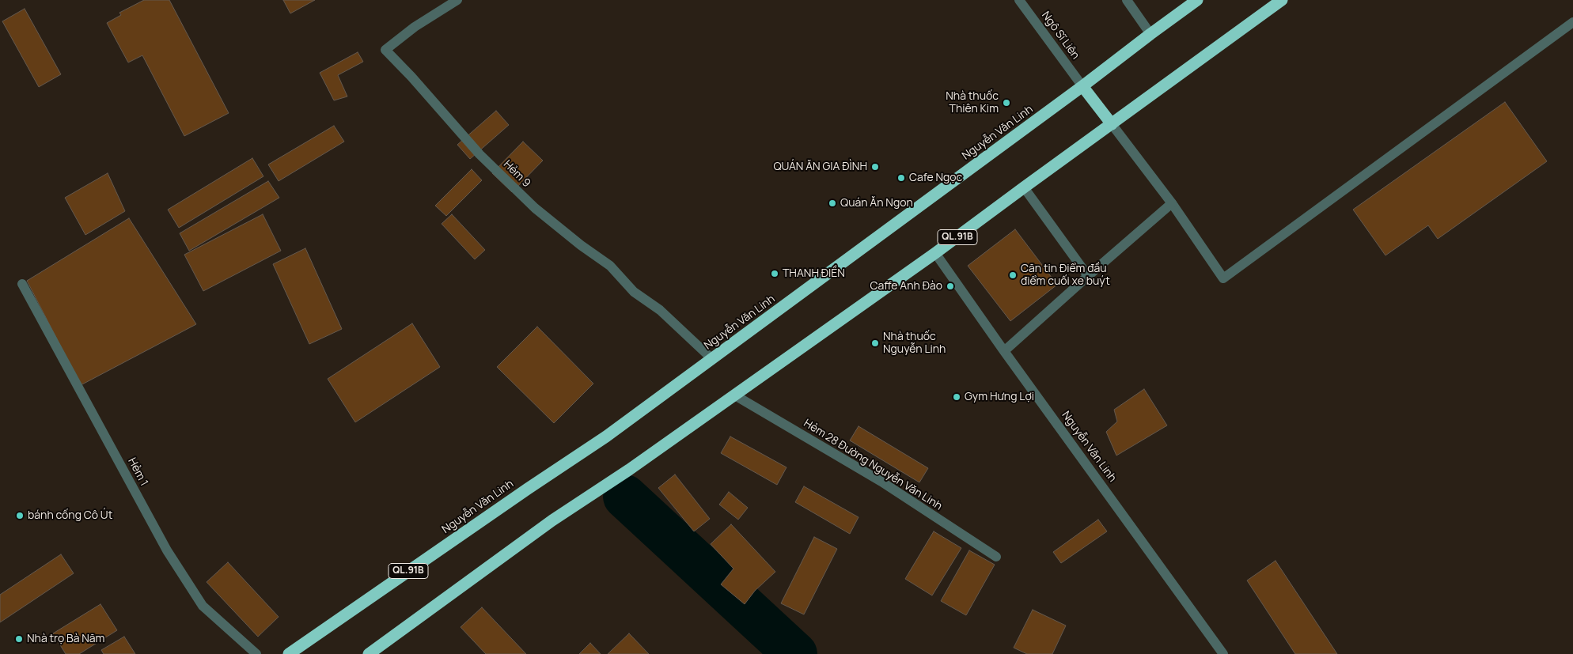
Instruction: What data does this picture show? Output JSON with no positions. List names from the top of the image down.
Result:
{
  "streets": {
    "highway": ["Nguyễn Văn Linh", "QL.91B"],
    "street": [
      "Ngô Sĩ Liên",
      "Hẻm 9",
      "Hẻm 28 Đường Nguyễn Văn Linh",
      "Hẻm 1"
    ]
  },
  "crossings": [
    ["Ngô Sĩ Liên", "Nguyễn Văn Linh"],
    ["Nguyễn Văn Linh", "Hẻm 9"],
    ["Nguyễn Văn Linh", "QL.91B"],
    ["QL.91B", "Hẻm 28 Đường Nguyễn Văn Linh"]
  ],
  "places": [
    "Nhà thuốc Thiên Kim",
    "QUÁN ĂN GIA ĐÌNH",
    "Cafe Ngọc",
    "Quán Ăn Ngon",
    "THANH ĐIỀN",
    "Căn tin Điểm đầu điểm cuối xe buýt",
    "Caffe Anh Đào",
    "Nhà thuốc Nguyễn Linh",
    "Gym Hưng Lợi",
    "bánh cống Cô Út",
    "Nhà trọ Bà Năm"
  ]
}
